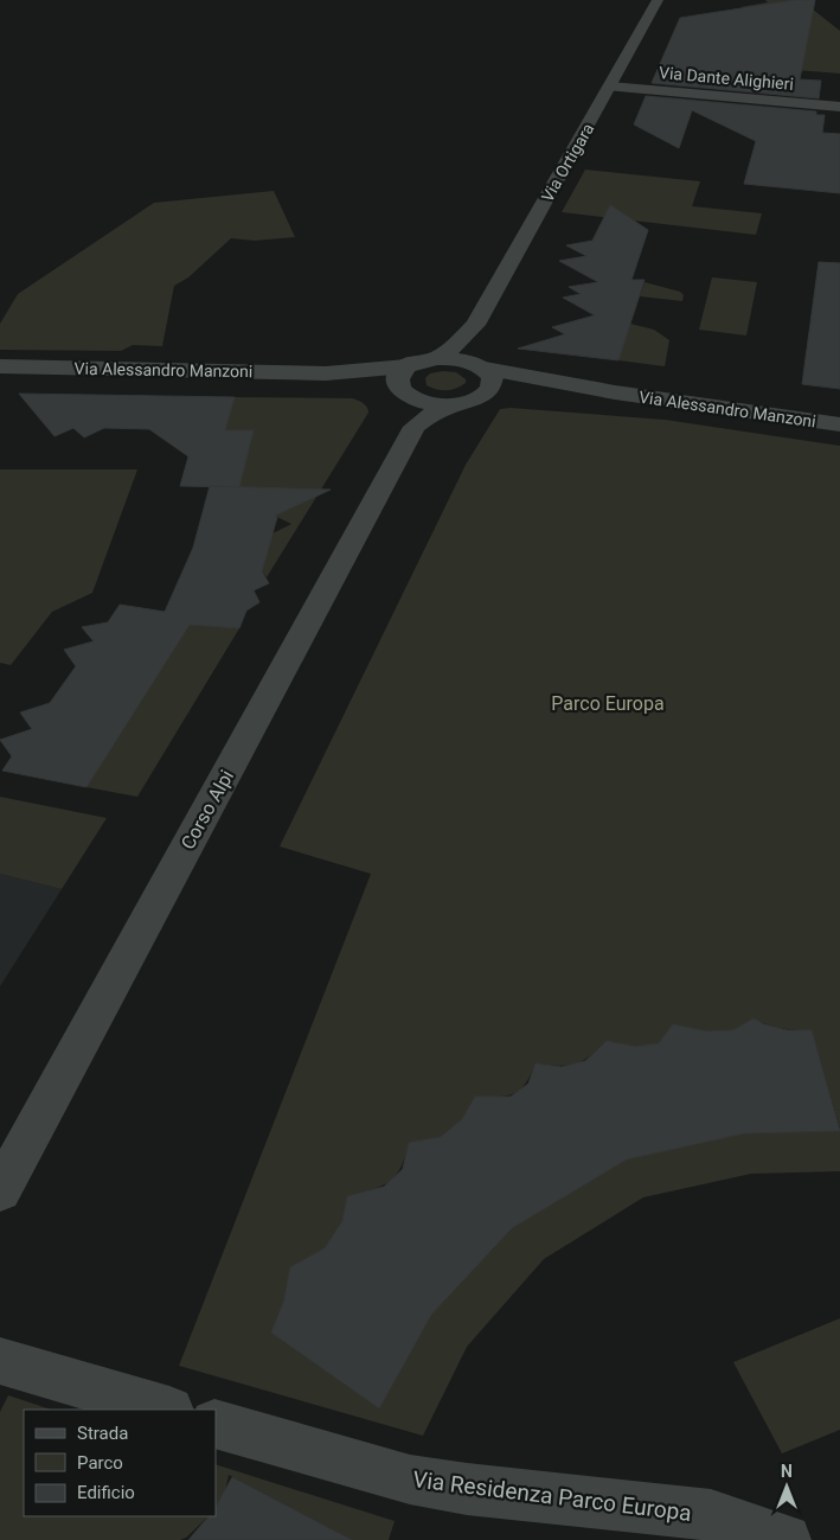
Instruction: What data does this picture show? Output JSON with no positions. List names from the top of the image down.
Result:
{
  "streets": {
    "street": [
      "Via Dante Alighieri",
      "Via Ortigara",
      "Via Alessandro Manzoni",
      "Corso Alpi",
      "Via Residenza Parco Europa"
    ]
  },
  "crossings": [
    ["Via Dante Alighieri", "Via Ortigara"],
    ["Via Ortigara", "Via Alessandro Manzoni"],
    ["Via Alessandro Manzoni", "Corso Alpi"]
  ],
  "parks": ["Parco Europa"],
  "legend": ["Strada", "Parco", "Edificio"],
  "north": "top"
}
